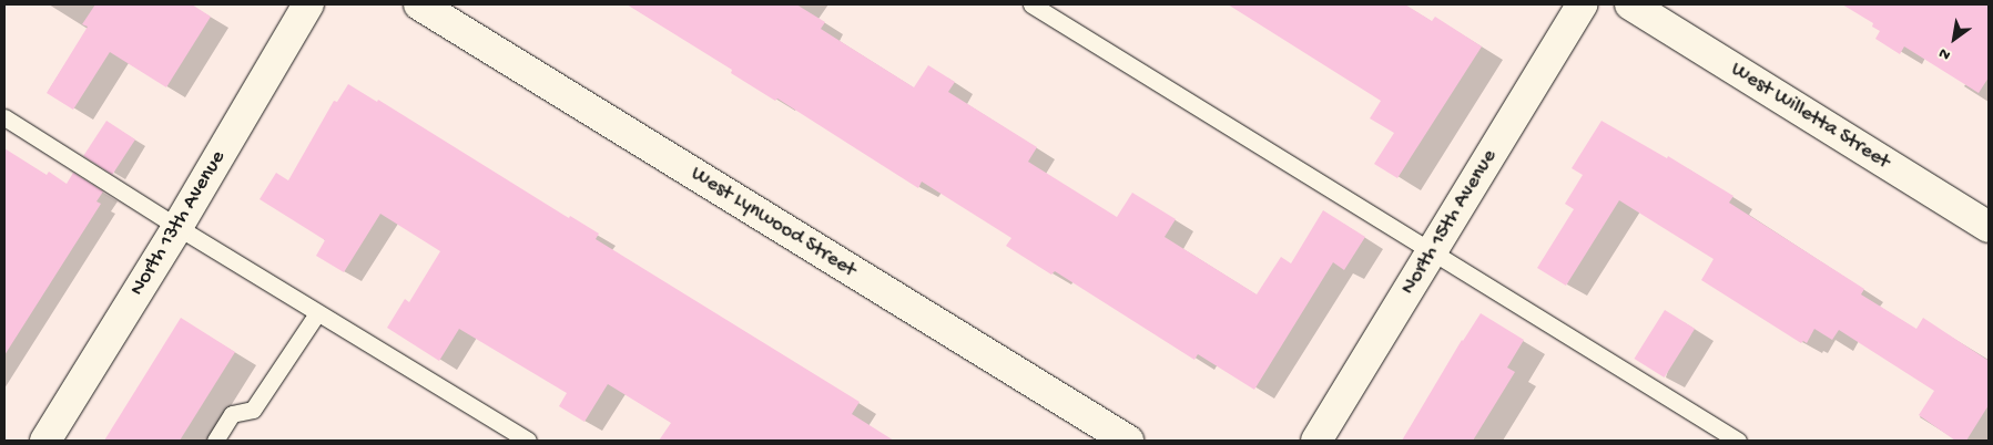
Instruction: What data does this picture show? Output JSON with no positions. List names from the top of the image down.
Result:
{
  "streets": {
    "street": [
      "West Willetta Street",
      "West Lynwood Street",
      "North 15th Avenue",
      "North 13th Avenue"
    ]
  },
  "north": "bottom left"
}
